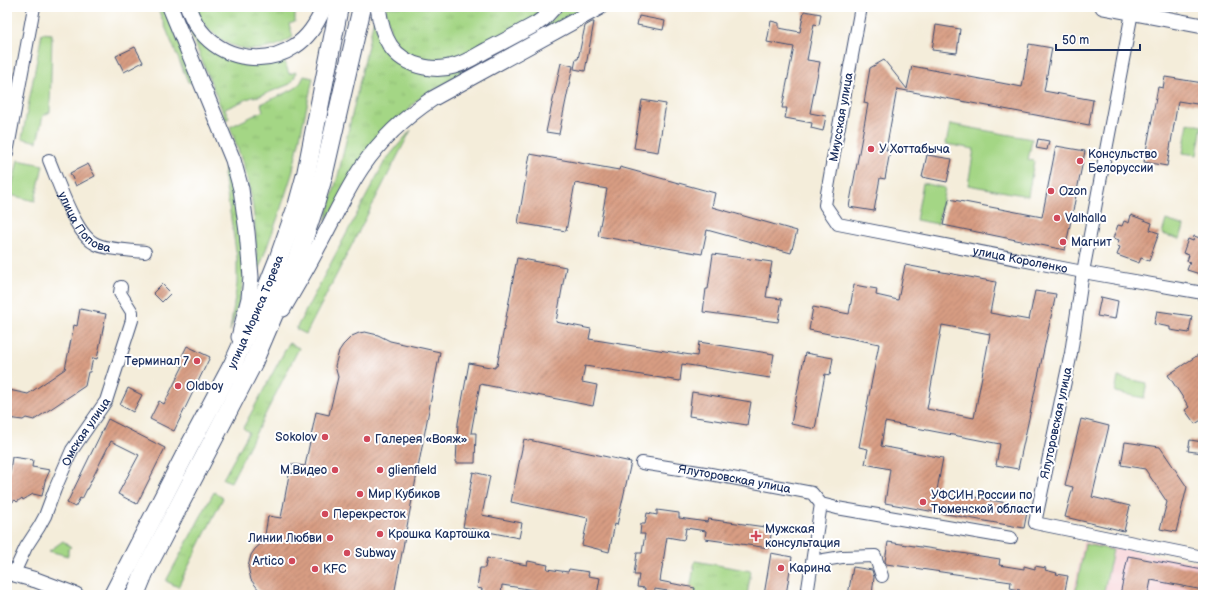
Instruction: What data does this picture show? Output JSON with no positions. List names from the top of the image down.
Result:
{
  "streets": {
    "main road": ["улица Мориса Тореза"],
    "street": [
      "Миусская улица",
      "улица Попова",
      "улица Короленко",
      "Ялуторовская улица",
      "Омская улица"
    ]
  },
  "crossings": [
    ["Миусская улица", "улица Короленко"],
    ["улица Короленко", "Ялуторовская улица"]
  ],
  "places": {
    "other": [
      "У Хоттабыча",
      "Консульство Белоруссии",
      "Ozon",
      "Valhalla",
      "Магнит",
      "Терминал 7",
      "Oldboy",
      "Sokolov",
      "Галерея «Вояж»",
      "М.Видео",
      "glienfield",
      "Мир Кубиков",
      "УФСИН России по Тюменской области",
      "Перекресток",
      "Крошка Картошка",
      "Линии Любви",
      "Subway",
      "Artico",
      "Карина",
      "KFC"
    ],
    "health": ["Мужская консультация"]
  },
  "scale_bar": "50 m"
}
